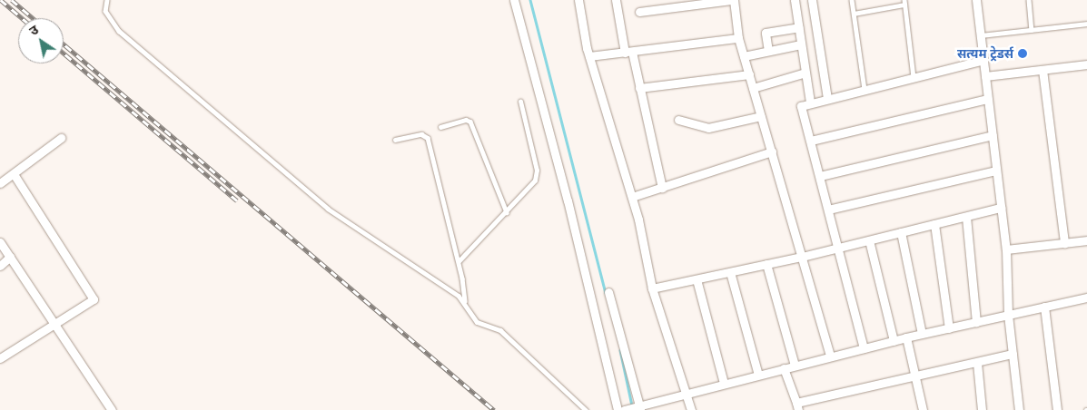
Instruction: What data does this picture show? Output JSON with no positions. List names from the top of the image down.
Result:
{
  "places": ["सत्यम ट्रेडर्स"],
  "north": "top left"
}
